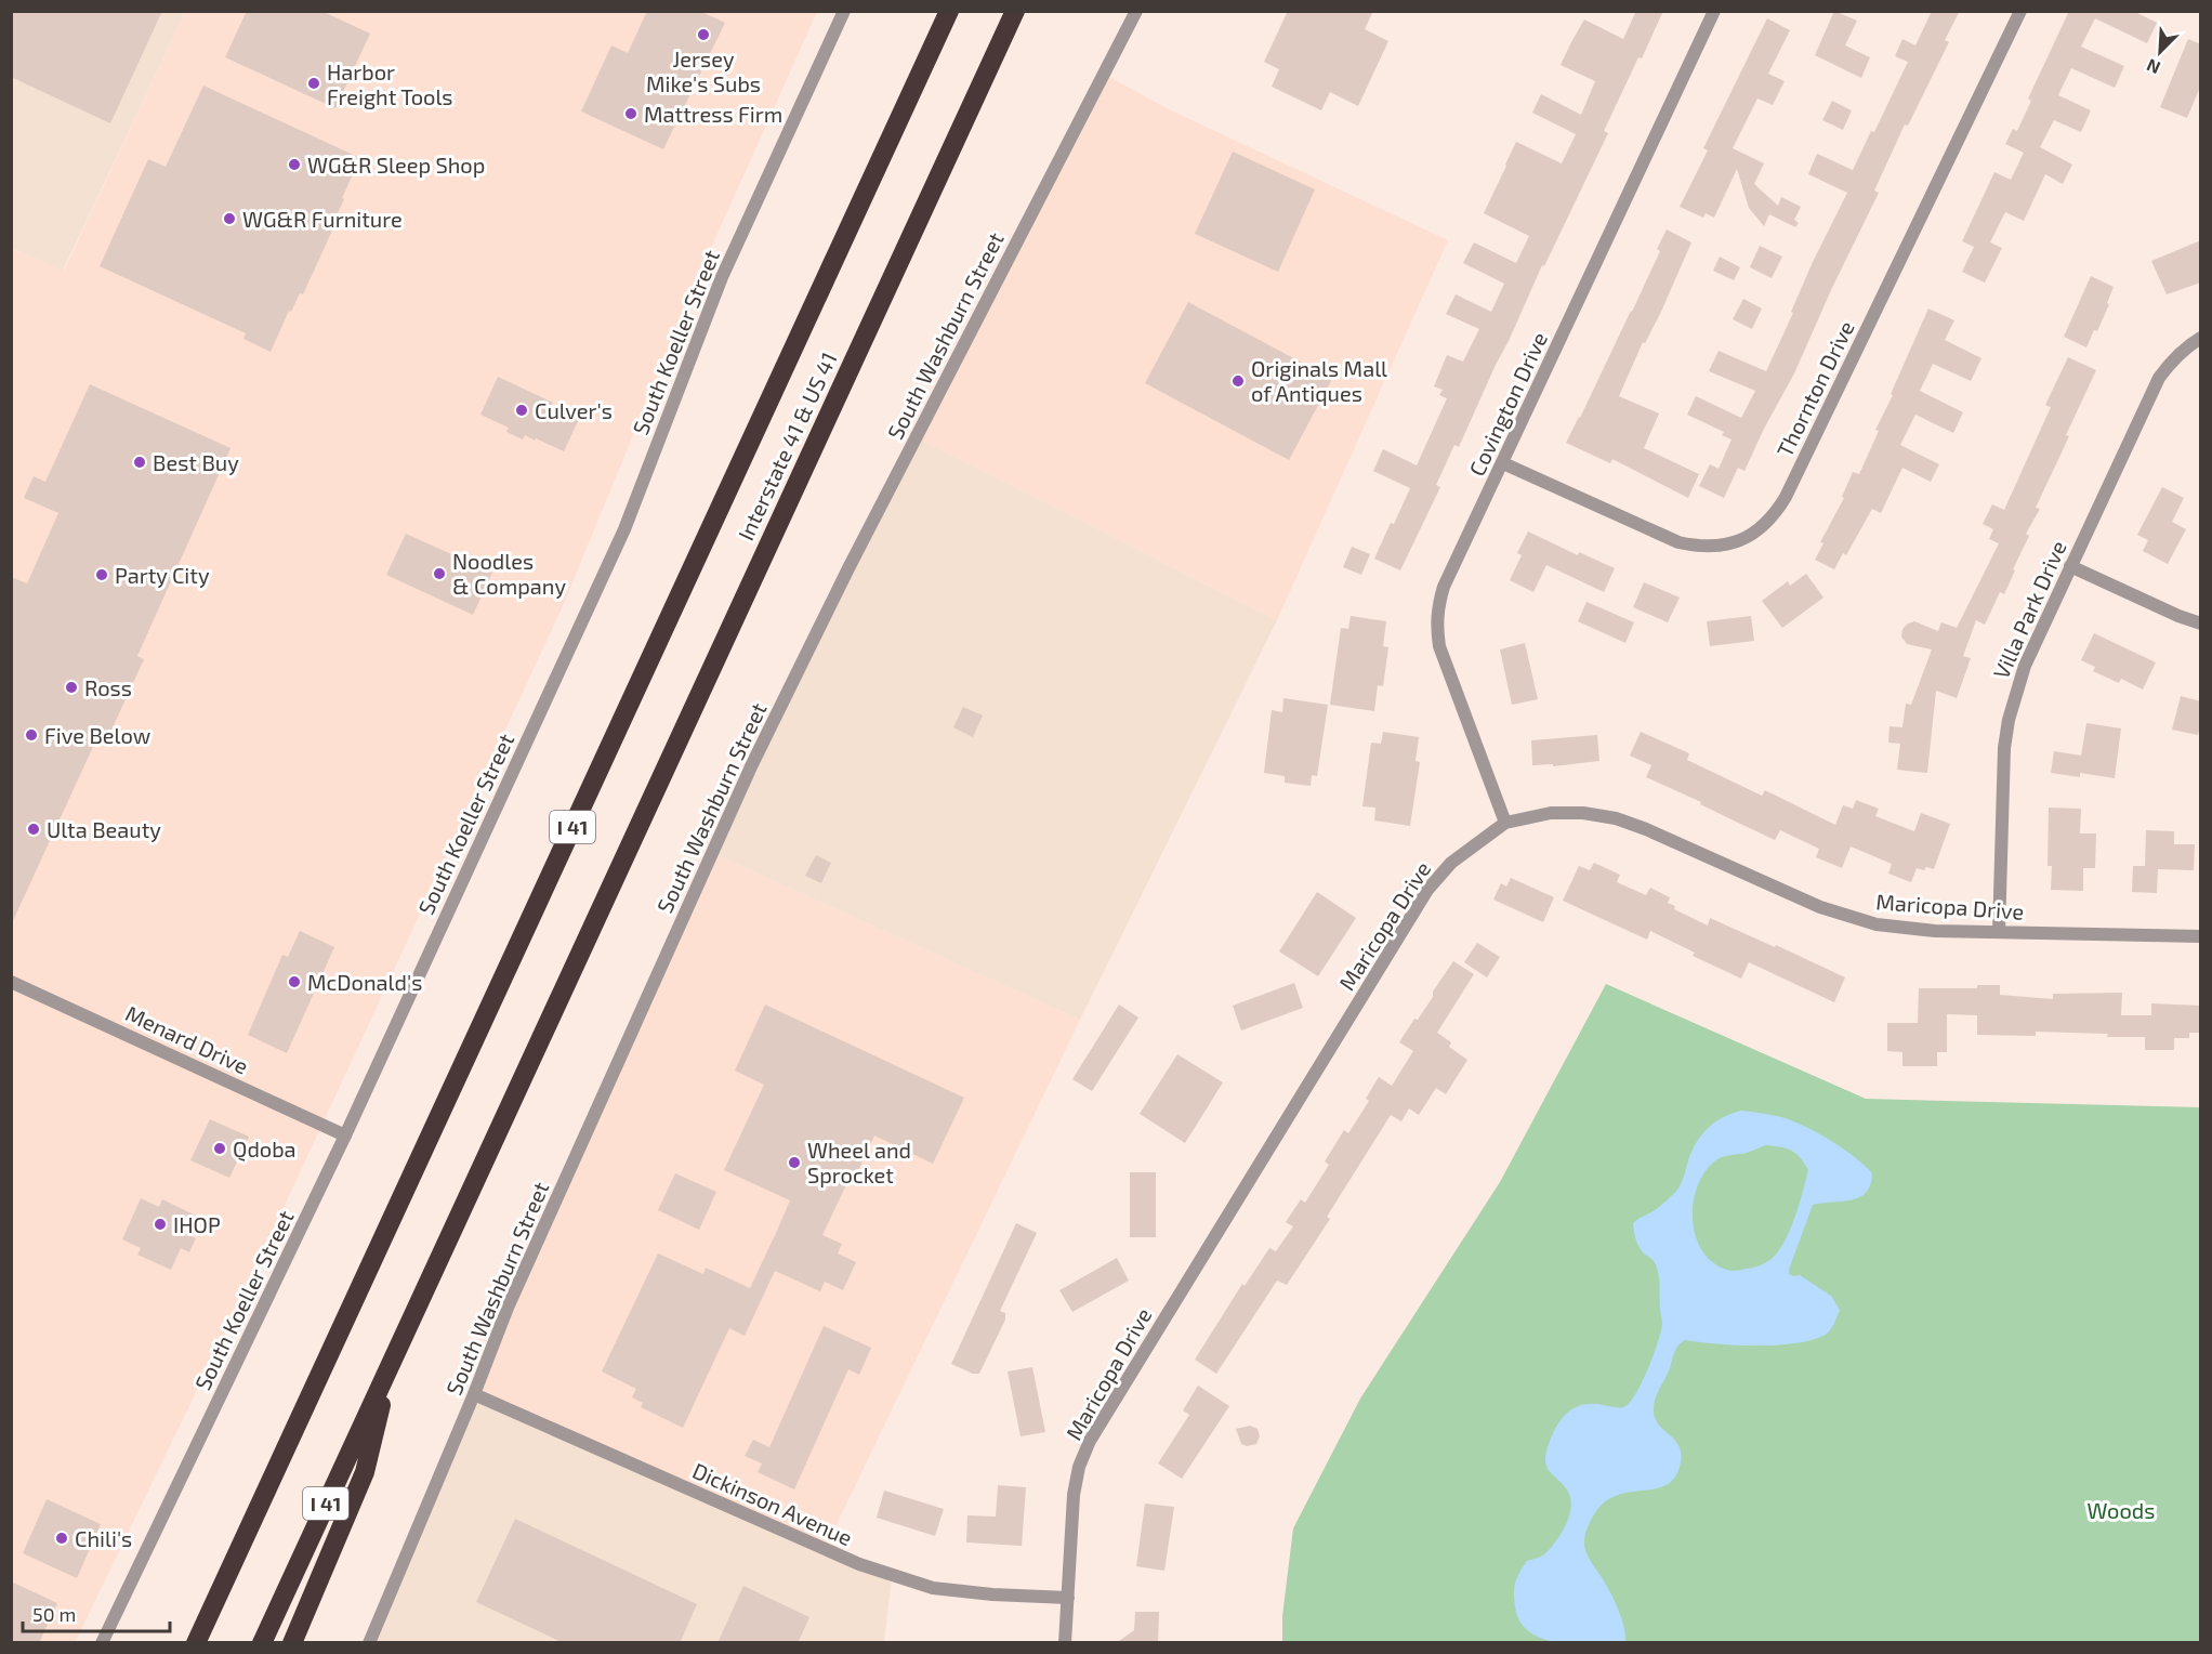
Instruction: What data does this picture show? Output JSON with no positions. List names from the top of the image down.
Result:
{
  "streets": {
    "highway": ["Interstate 41 & US 41", "I 41"],
    "street": [
      "South Washburn Street",
      "South Koeller Street",
      "Thornton Drive",
      "Covington Drive",
      "Villa Park Drive",
      "Maricopa Drive",
      "Menard Drive",
      "Dickinson Avenue"
    ]
  },
  "crossings": [
    ["South Washburn Street", "Dickinson Avenue"],
    ["South Koeller Street", "Menard Drive"],
    ["Thornton Drive", "Covington Drive"],
    ["Covington Drive", "Maricopa Drive"],
    ["Interstate 41 & US 41", "I 41"],
    ["Villa Park Drive", "Maricopa Drive"],
    ["Maricopa Drive", "Dickinson Avenue"]
  ],
  "parks": ["Woods"],
  "places": [
    "Jersey Mike's Subs",
    "Harbor Freight Tools",
    "Mattress Firm",
    "WG&R Sleep Shop",
    "WG&R Furniture",
    "Originals Mall of Antiques",
    "Culver's",
    "Best Buy",
    "Noodles & Company",
    "Party City",
    "Ross",
    "Five Below",
    "Ulta Beauty",
    "McDonald's",
    "Qdoba",
    "Wheel and Sprocket",
    "IHOP",
    "Chili's"
  ],
  "scale_bar": "50 m",
  "north": "bottom left"
}
